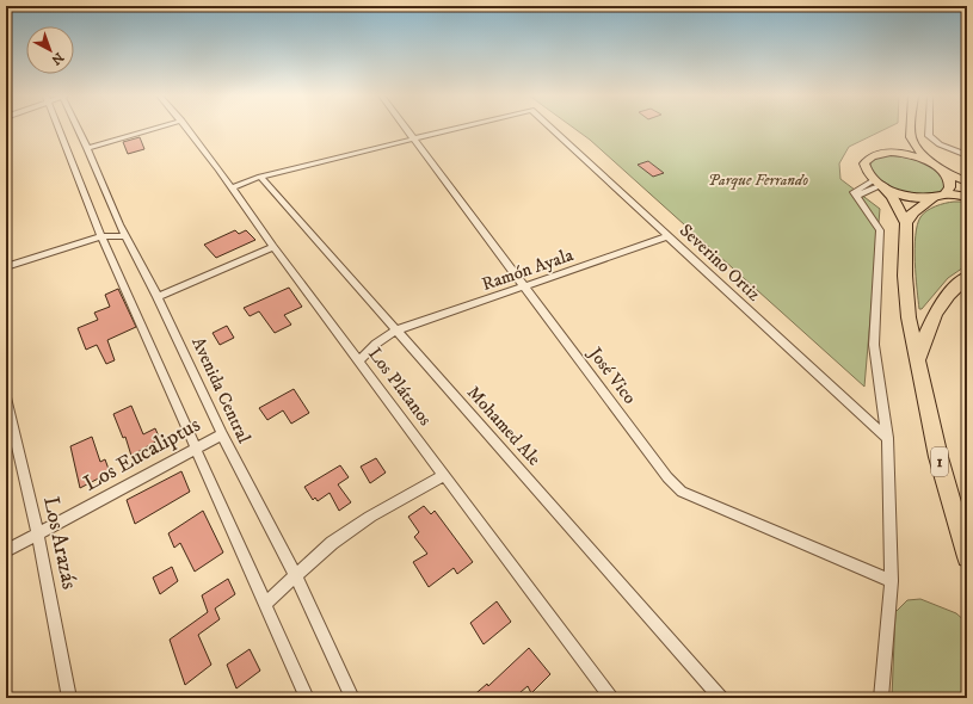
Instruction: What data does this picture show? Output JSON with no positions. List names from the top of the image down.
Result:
{
  "streets": {
    "highway": ["1"],
    "street": [
      "Severino Ortiz",
      "Ramón Ayala",
      "José Vico",
      "Los Plátanos",
      "Avenida Central",
      "Mohamed Ale",
      "Los Eucaliptus",
      "Los Arazás"
    ]
  },
  "crossings": [
    ["Severino Ortiz", "Ramón Ayala"],
    ["Severino Ortiz", "José Vico"],
    ["Ramón Ayala", "José Vico"],
    ["Ramón Ayala", "Los Plátanos"],
    ["Ramón Ayala", "Mohamed Ale"],
    ["Avenida Central", "Los Eucaliptus"],
    ["Los Eucaliptus", "Los Arazás"]
  ],
  "parks": ["Parque Ferrando"],
  "north": "bottom right"
}
